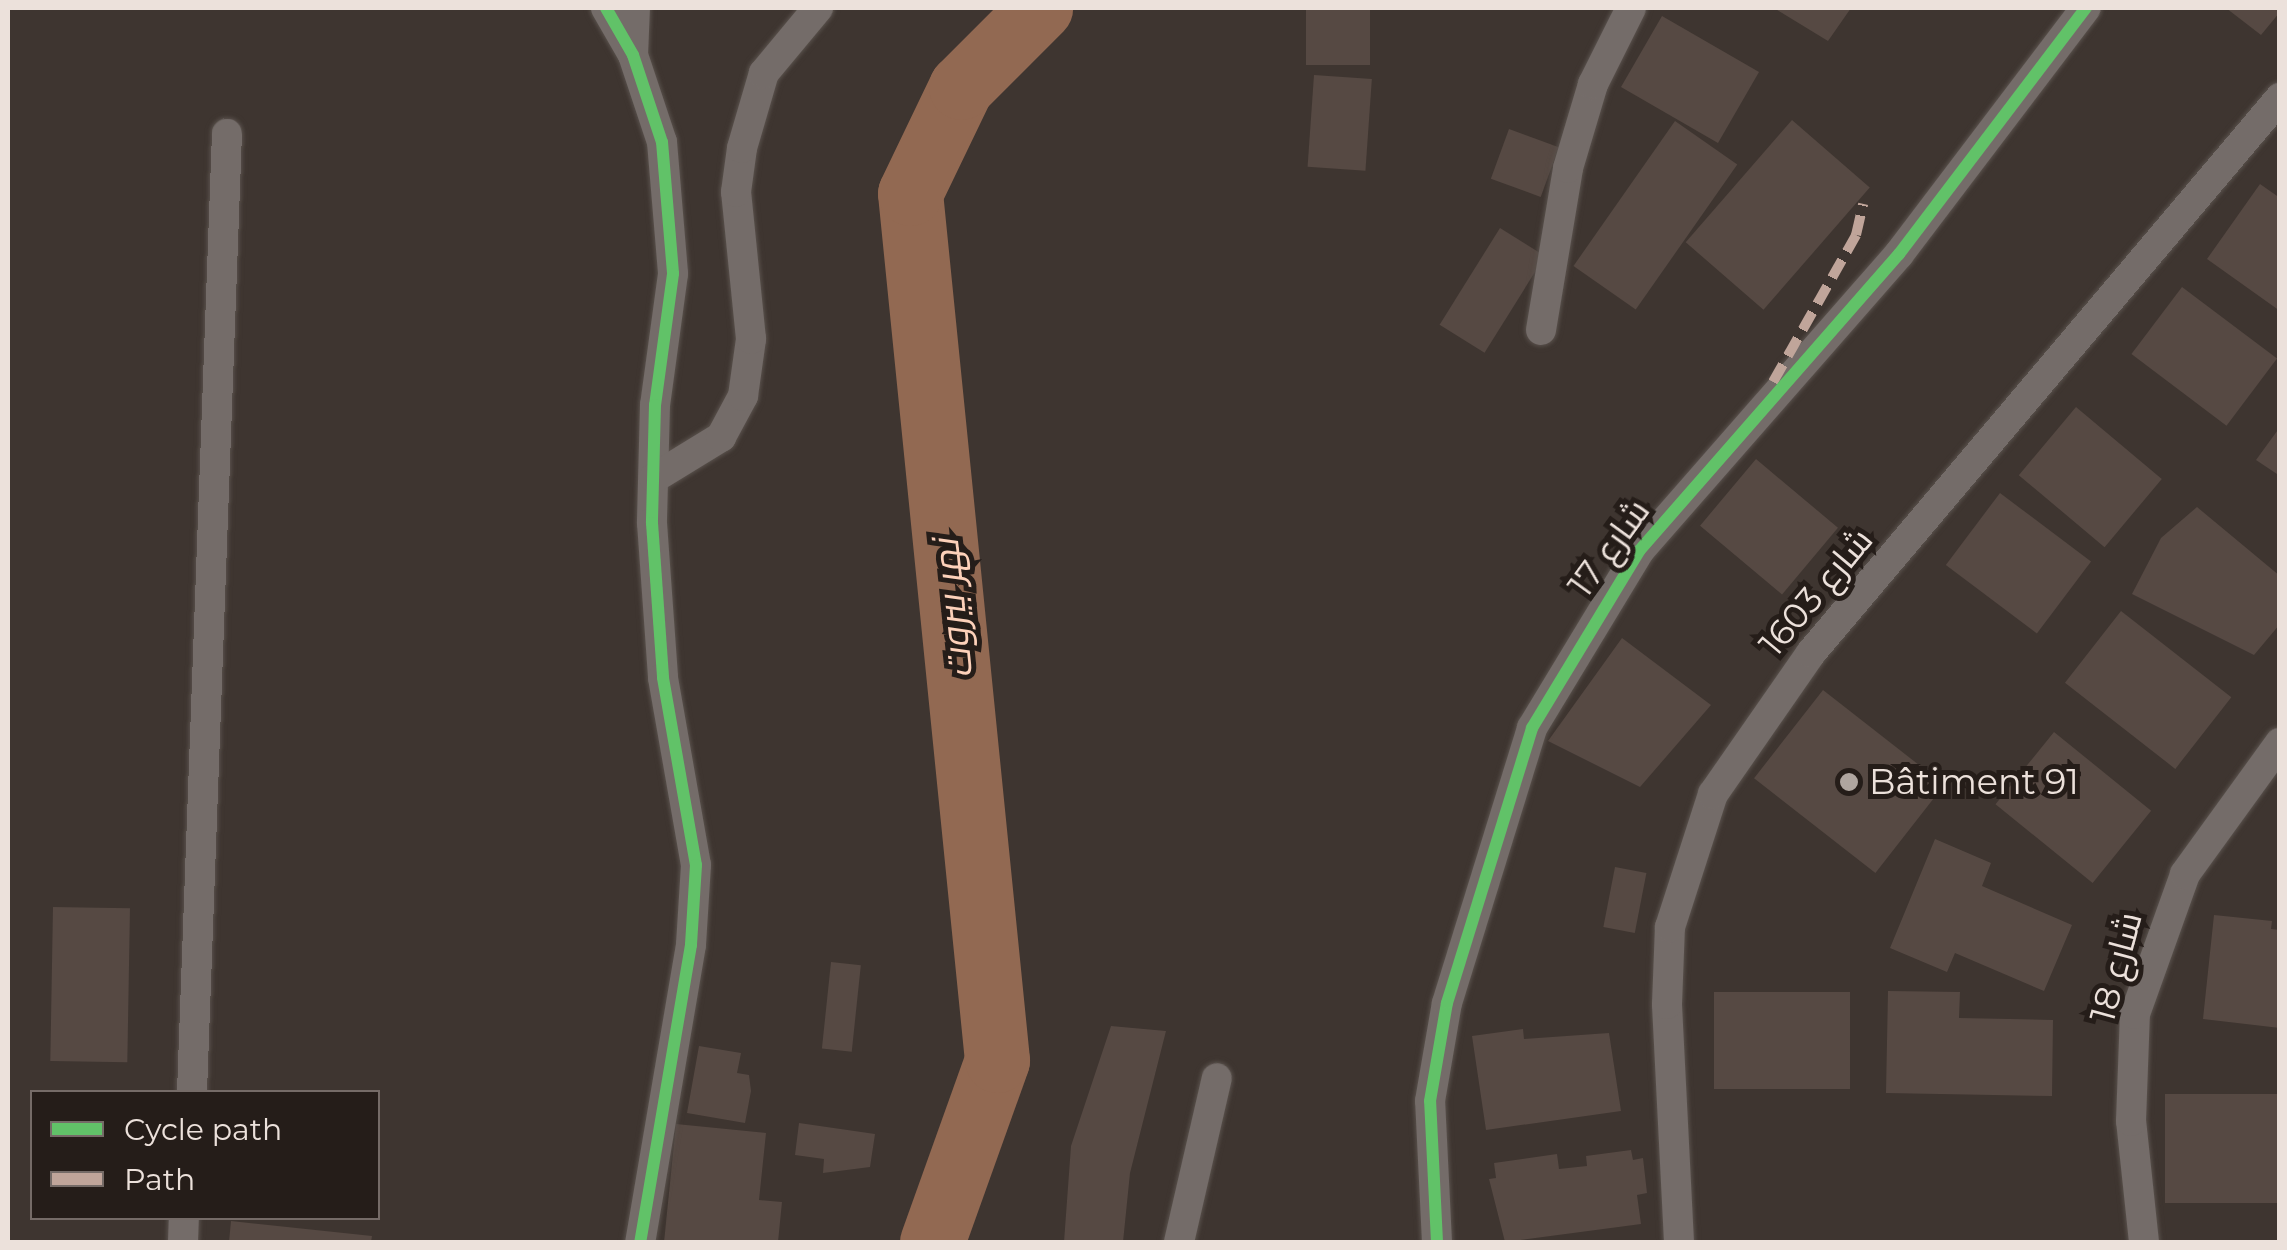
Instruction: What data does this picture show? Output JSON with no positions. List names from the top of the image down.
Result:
{
  "streets": {
    "street": ["شارع 17", "شارع 1603", "شارع 18"]
  },
  "water": ["نهر بيروت"],
  "places": ["Bâtiment 91"],
  "legend": ["Cycle path", "Path"]
}
